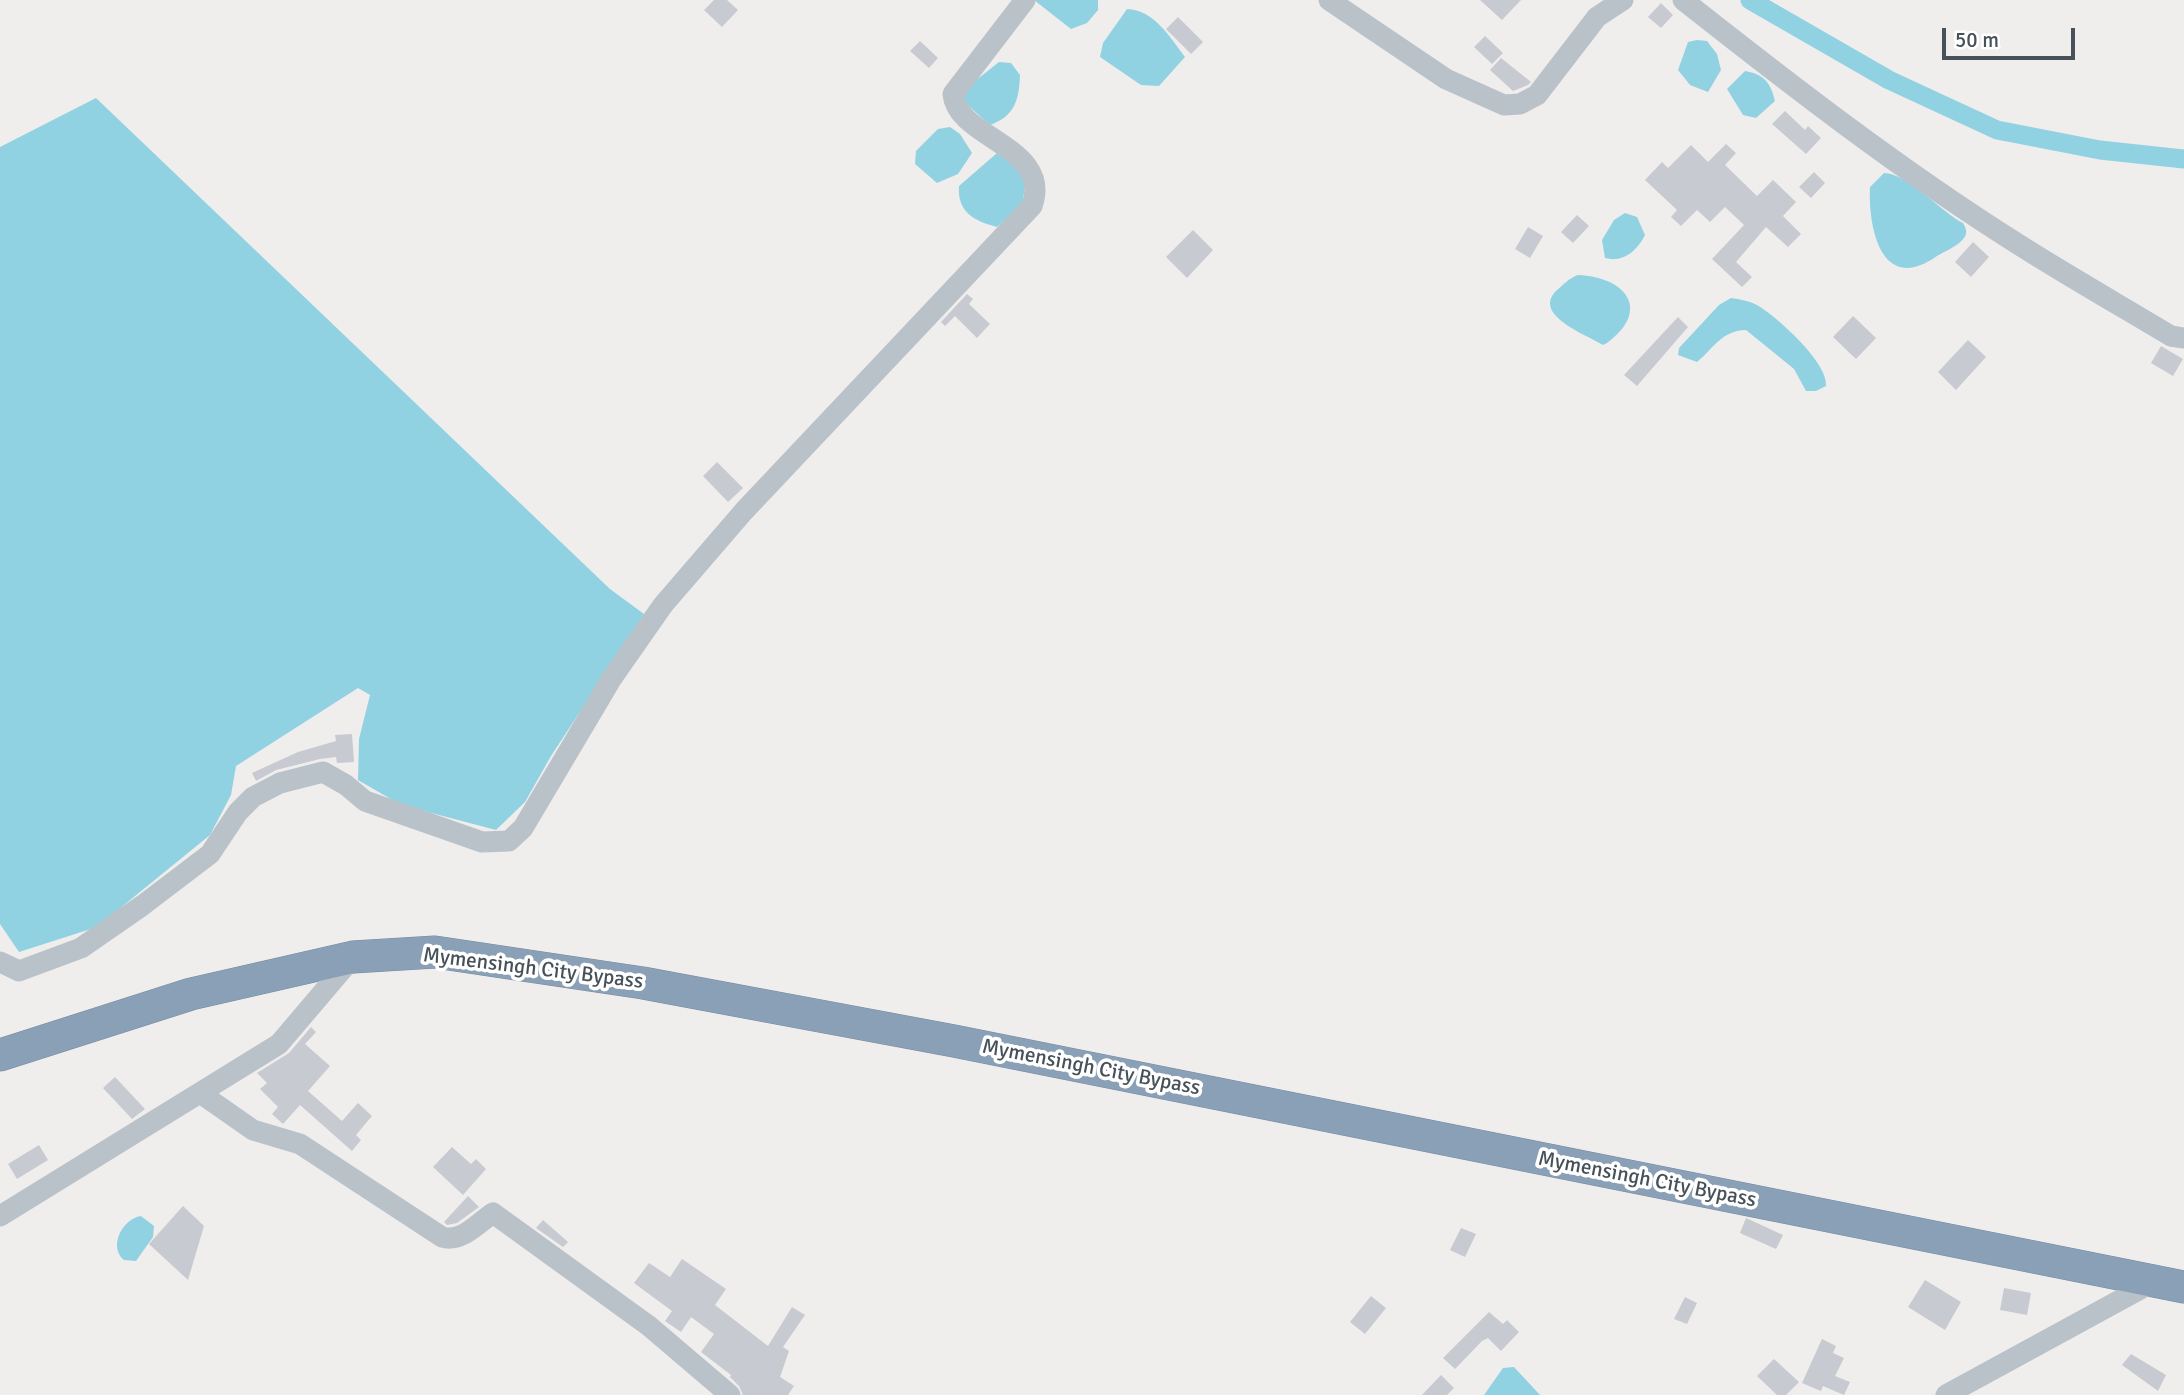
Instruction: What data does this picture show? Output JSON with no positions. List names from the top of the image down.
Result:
{
  "streets": {
    "highway": ["Mymensingh City Bypass"]
  },
  "scale_bar": "50 m"
}
